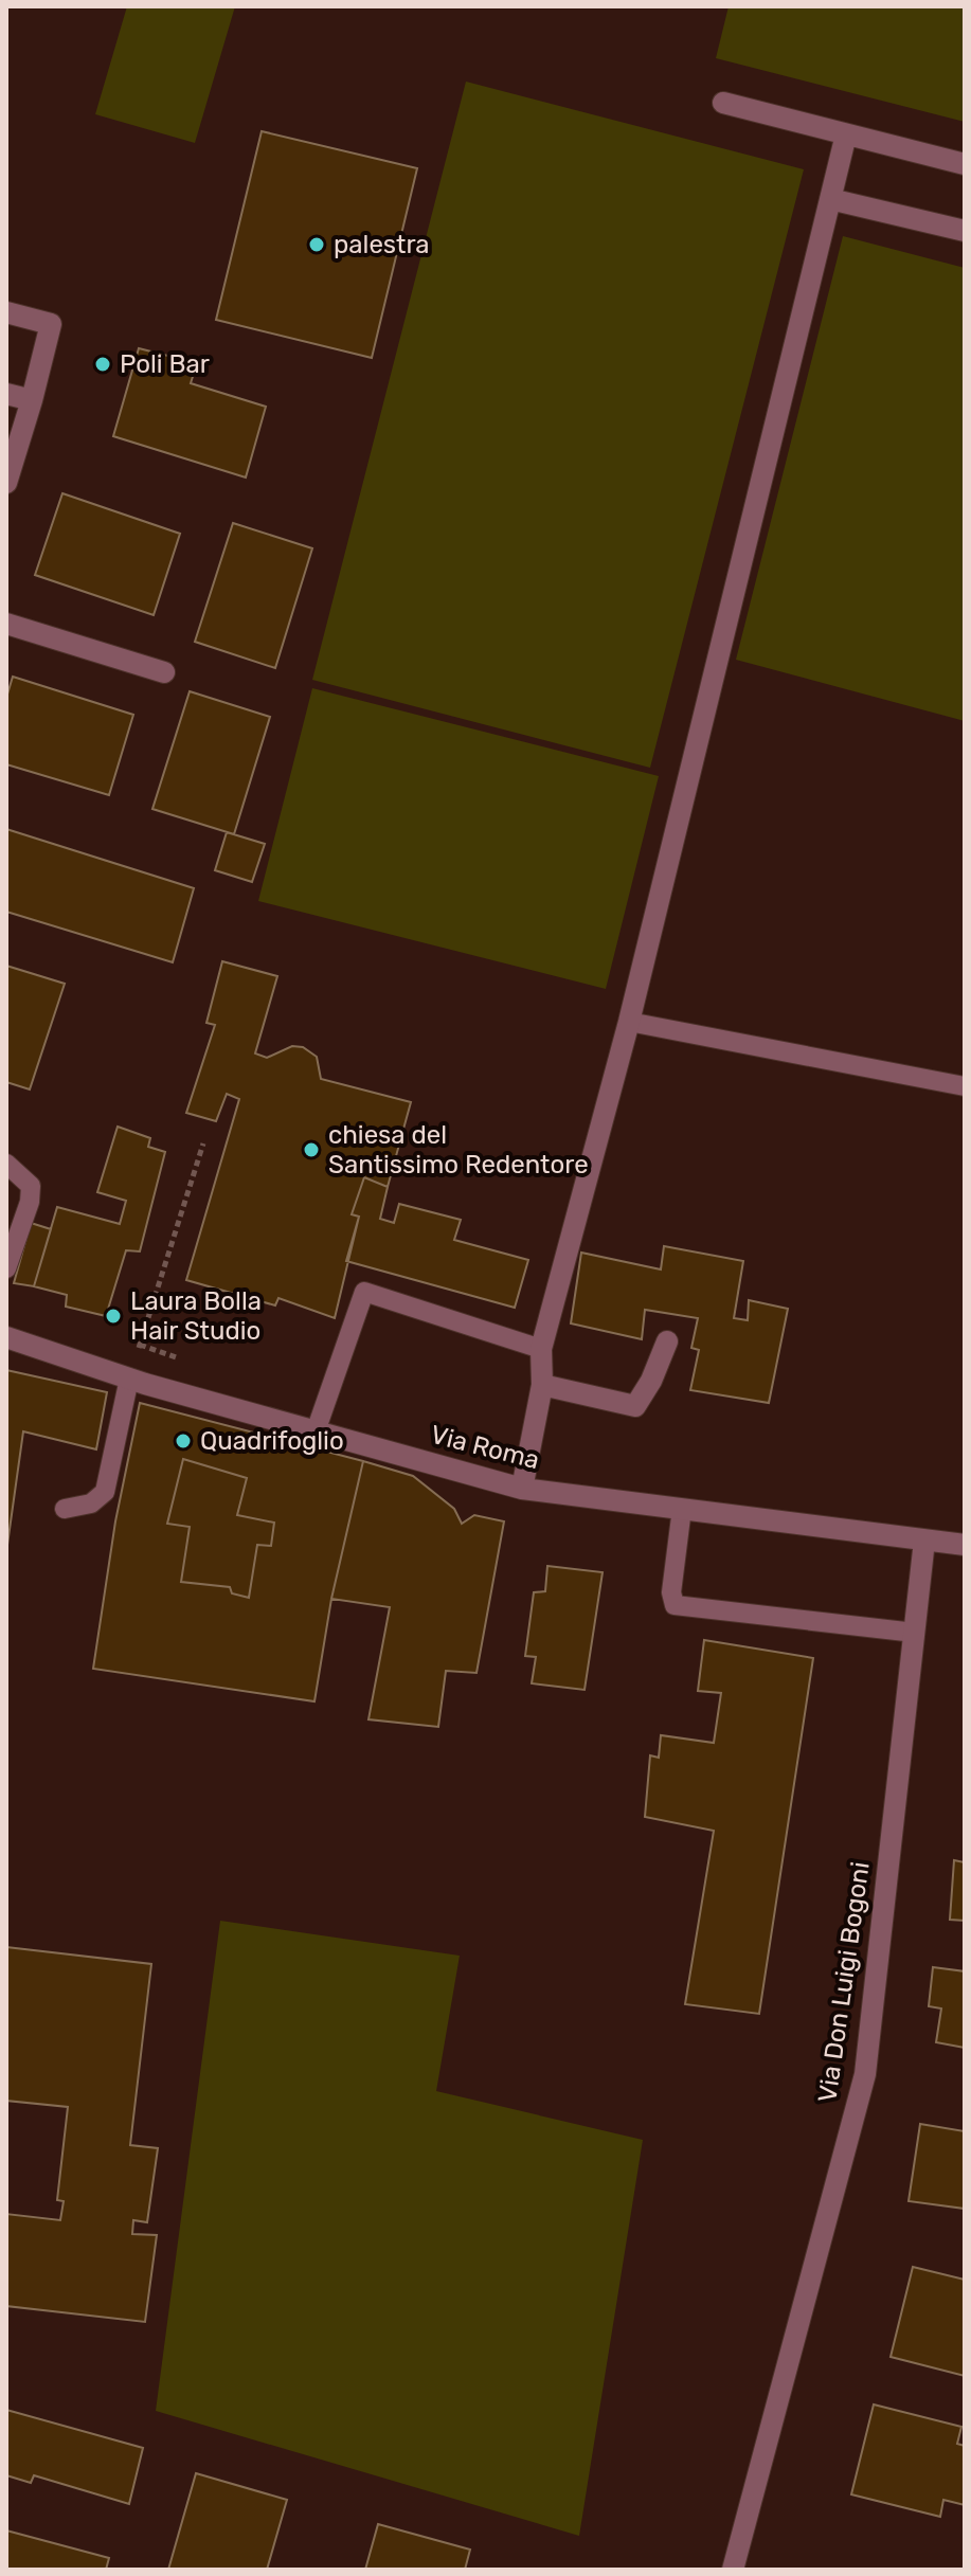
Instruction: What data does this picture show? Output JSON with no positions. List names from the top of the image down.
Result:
{
  "streets": {
    "street": ["Via Roma", "Via Don Luigi Bogoni"]
  },
  "crossings": [
    ["Via Roma", "Via Don Luigi Bogoni"]
  ],
  "places": [
    "palestra",
    "Poli Bar",
    "chiesa del Santissimo Redentore",
    "Laura Bolla Hair Studio",
    "Quadrifoglio"
  ]
}
